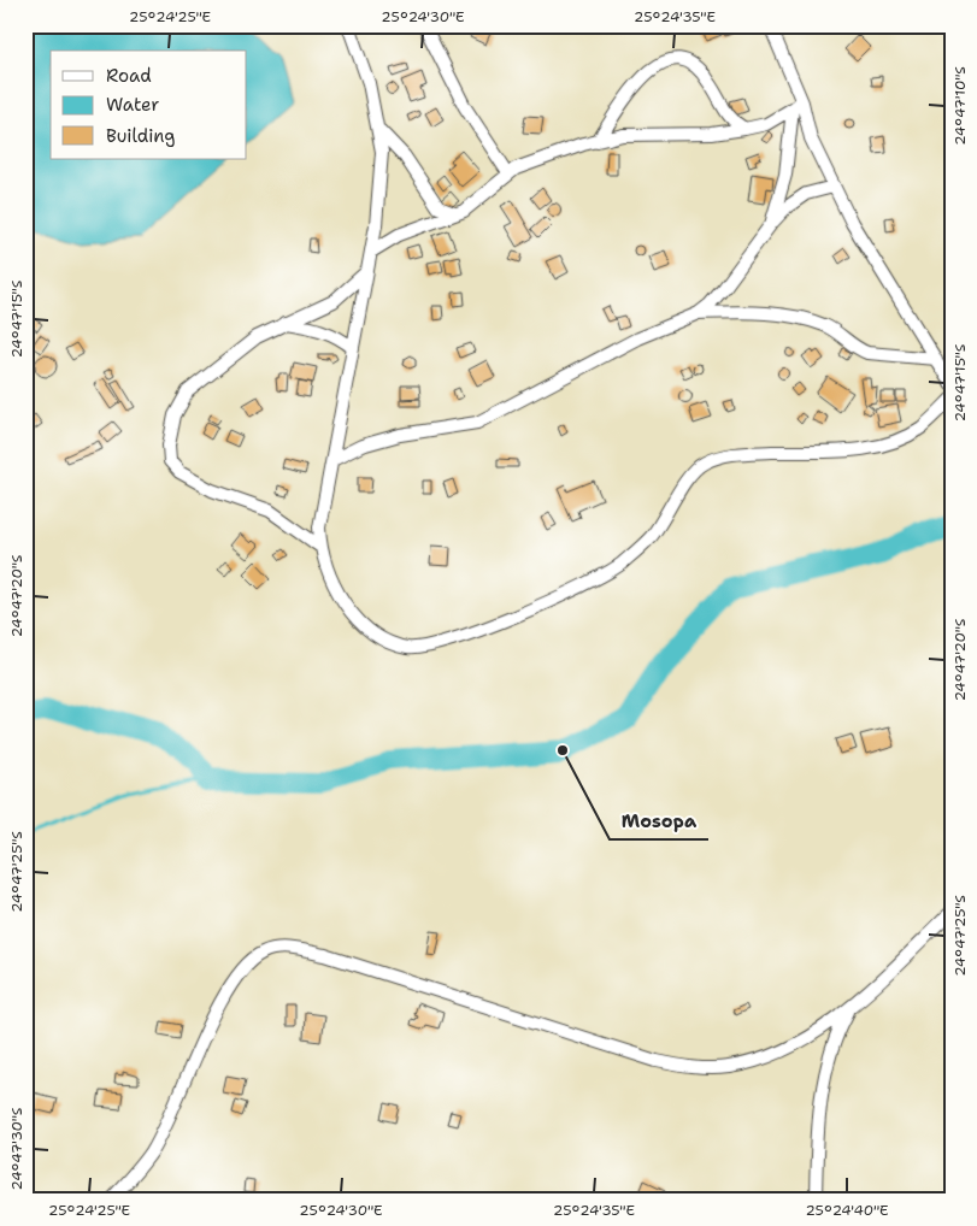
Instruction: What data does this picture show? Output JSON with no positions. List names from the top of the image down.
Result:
{
  "places": ["Mosopa"],
  "legend": ["Road", "Water", "Building"],
  "coordinates": [
    "25°24'25\"E",
    "25°24'30\"E",
    "25°24'35\"E",
    "24°47'10\"S",
    "24°47'15\"S",
    "24°47'20\"S",
    "24°47'25\"S",
    "24°47'30\"S",
    "25°24'40\"E"
  ]
}
